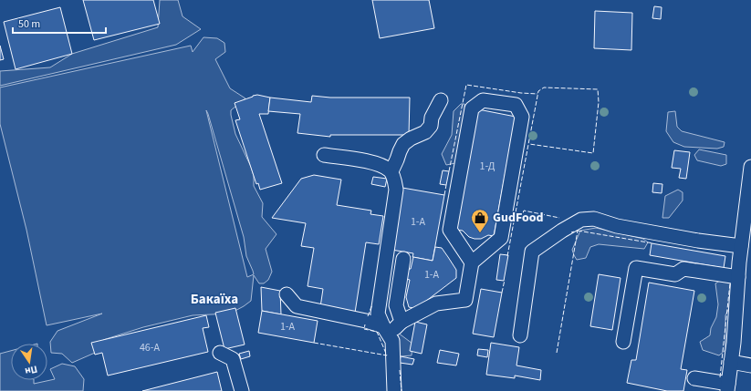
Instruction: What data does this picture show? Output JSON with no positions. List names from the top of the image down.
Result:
{
  "districts": ["Бакаїха"],
  "places": {
    "shop": ["GudFood"]
  },
  "house_numbers": [
    "1-Д",
    "1-А",
    "1-А",
    "1-А",
    "46-А"
  ],
  "scale_bar": "50 m",
  "north": "bottom"
}
